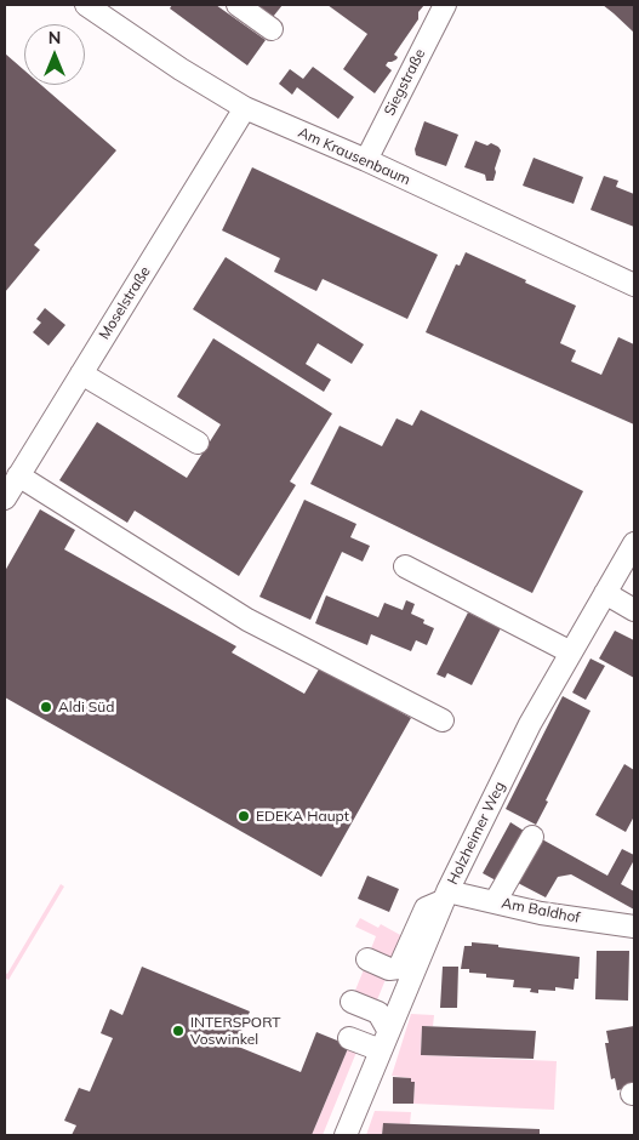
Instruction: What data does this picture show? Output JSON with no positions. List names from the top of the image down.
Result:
{
  "streets": {
    "street": [
      "Siegstraße",
      "Am Krausenbaum",
      "Moselstraße",
      "Holzheimer Weg",
      "Am Baldhof"
    ]
  },
  "crossings": [
    ["Siegstraße", "Am Krausenbaum"],
    ["Am Krausenbaum", "Moselstraße"],
    ["Holzheimer Weg", "Am Baldhof"]
  ],
  "places": ["Aldi Süd", "EDEKA Haupt", "INTERSPORT Voswinkel"],
  "north": "top"
}
